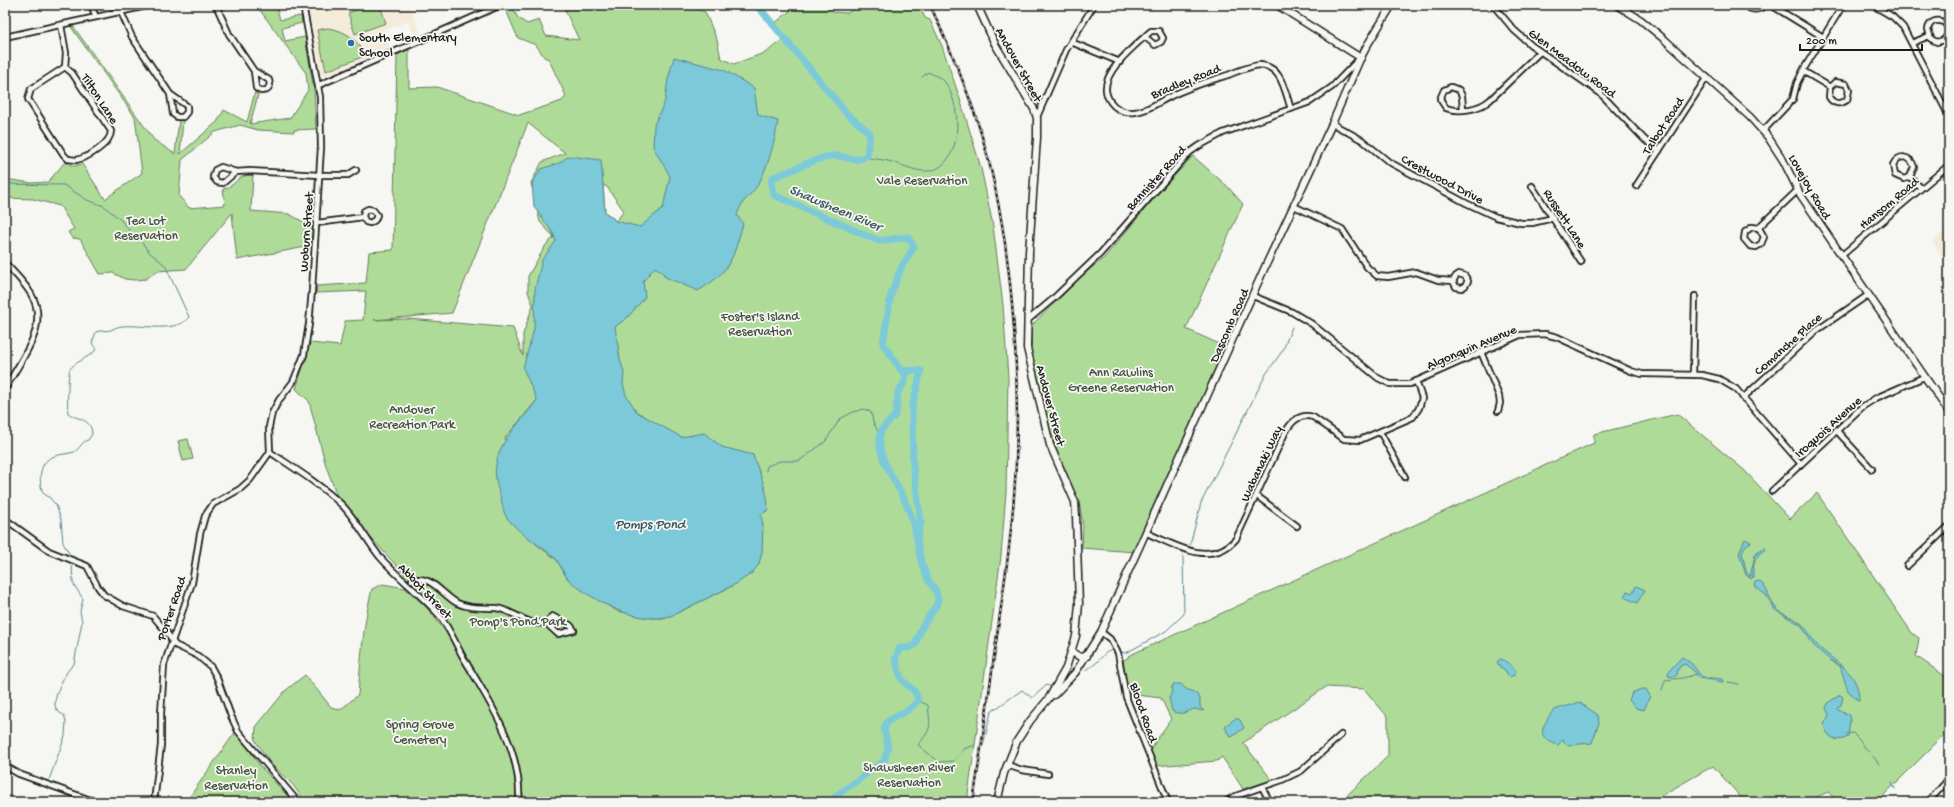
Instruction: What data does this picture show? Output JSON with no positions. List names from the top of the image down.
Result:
{
  "streets": {
    "main road": ["Andover Street", "Lovejoy Road", "Dascomb Road"],
    "street": [
      "Glen Meadow Road",
      "Bradley Road",
      "Tilton Lane",
      "Talbot Road",
      "Bannister Road",
      "Crestwood Drive",
      "Hansom Road",
      "Russett Lane",
      "Woburn Street",
      "Comanche Place",
      "Algonquin Avenue",
      "Iroquois Avenue",
      "Wabanaki Way",
      "Abbot Street",
      "Porter Road",
      "Blood Road"
    ]
  },
  "crossings": [
    ["Glen Meadow Road", "Talbot Road"],
    ["Andover Street", "Bannister Road"],
    ["Andover Street", "Dascomb Road"],
    ["Bradley Road", "Bannister Road"],
    ["Talbot Road", "Lovejoy Road"],
    ["Bannister Road", "Dascomb Road"],
    ["Crestwood Drive", "Russett Lane"],
    ["Crestwood Drive", "Dascomb Road"],
    ["Lovejoy Road", "Hansom Road"],
    ["Lovejoy Road", "Comanche Place"],
    ["Lovejoy Road", "Iroquois Avenue"],
    ["Woburn Street", "Abbot Street"],
    ["Woburn Street", "Porter Road"],
    ["Dascomb Road", "Algonquin Avenue"],
    ["Dascomb Road", "Wabanaki Way"],
    ["Dascomb Road", "Blood Road"],
    ["Comanche Place", "Algonquin Avenue"],
    ["Algonquin Avenue", "Iroquois Avenue"],
    ["Algonquin Avenue", "Wabanaki Way"],
    ["Abbot Street", "Porter Road"]
  ],
  "water": ["Shawsheen River", "Pomps Pond"],
  "parks": [
    "Vale Reservation",
    "Tea Lot Reservation",
    "Foster's Island Reservation",
    "Ann Rawlins Greene Reservation",
    "Andover Recreation Park",
    "Pomp's Pond Park",
    "Spring Grove Cemetery",
    "Shawsheen River Reservation",
    "Stanley Reservation"
  ],
  "places": ["South Elementary School"],
  "scale_bar": "200 m"
}
